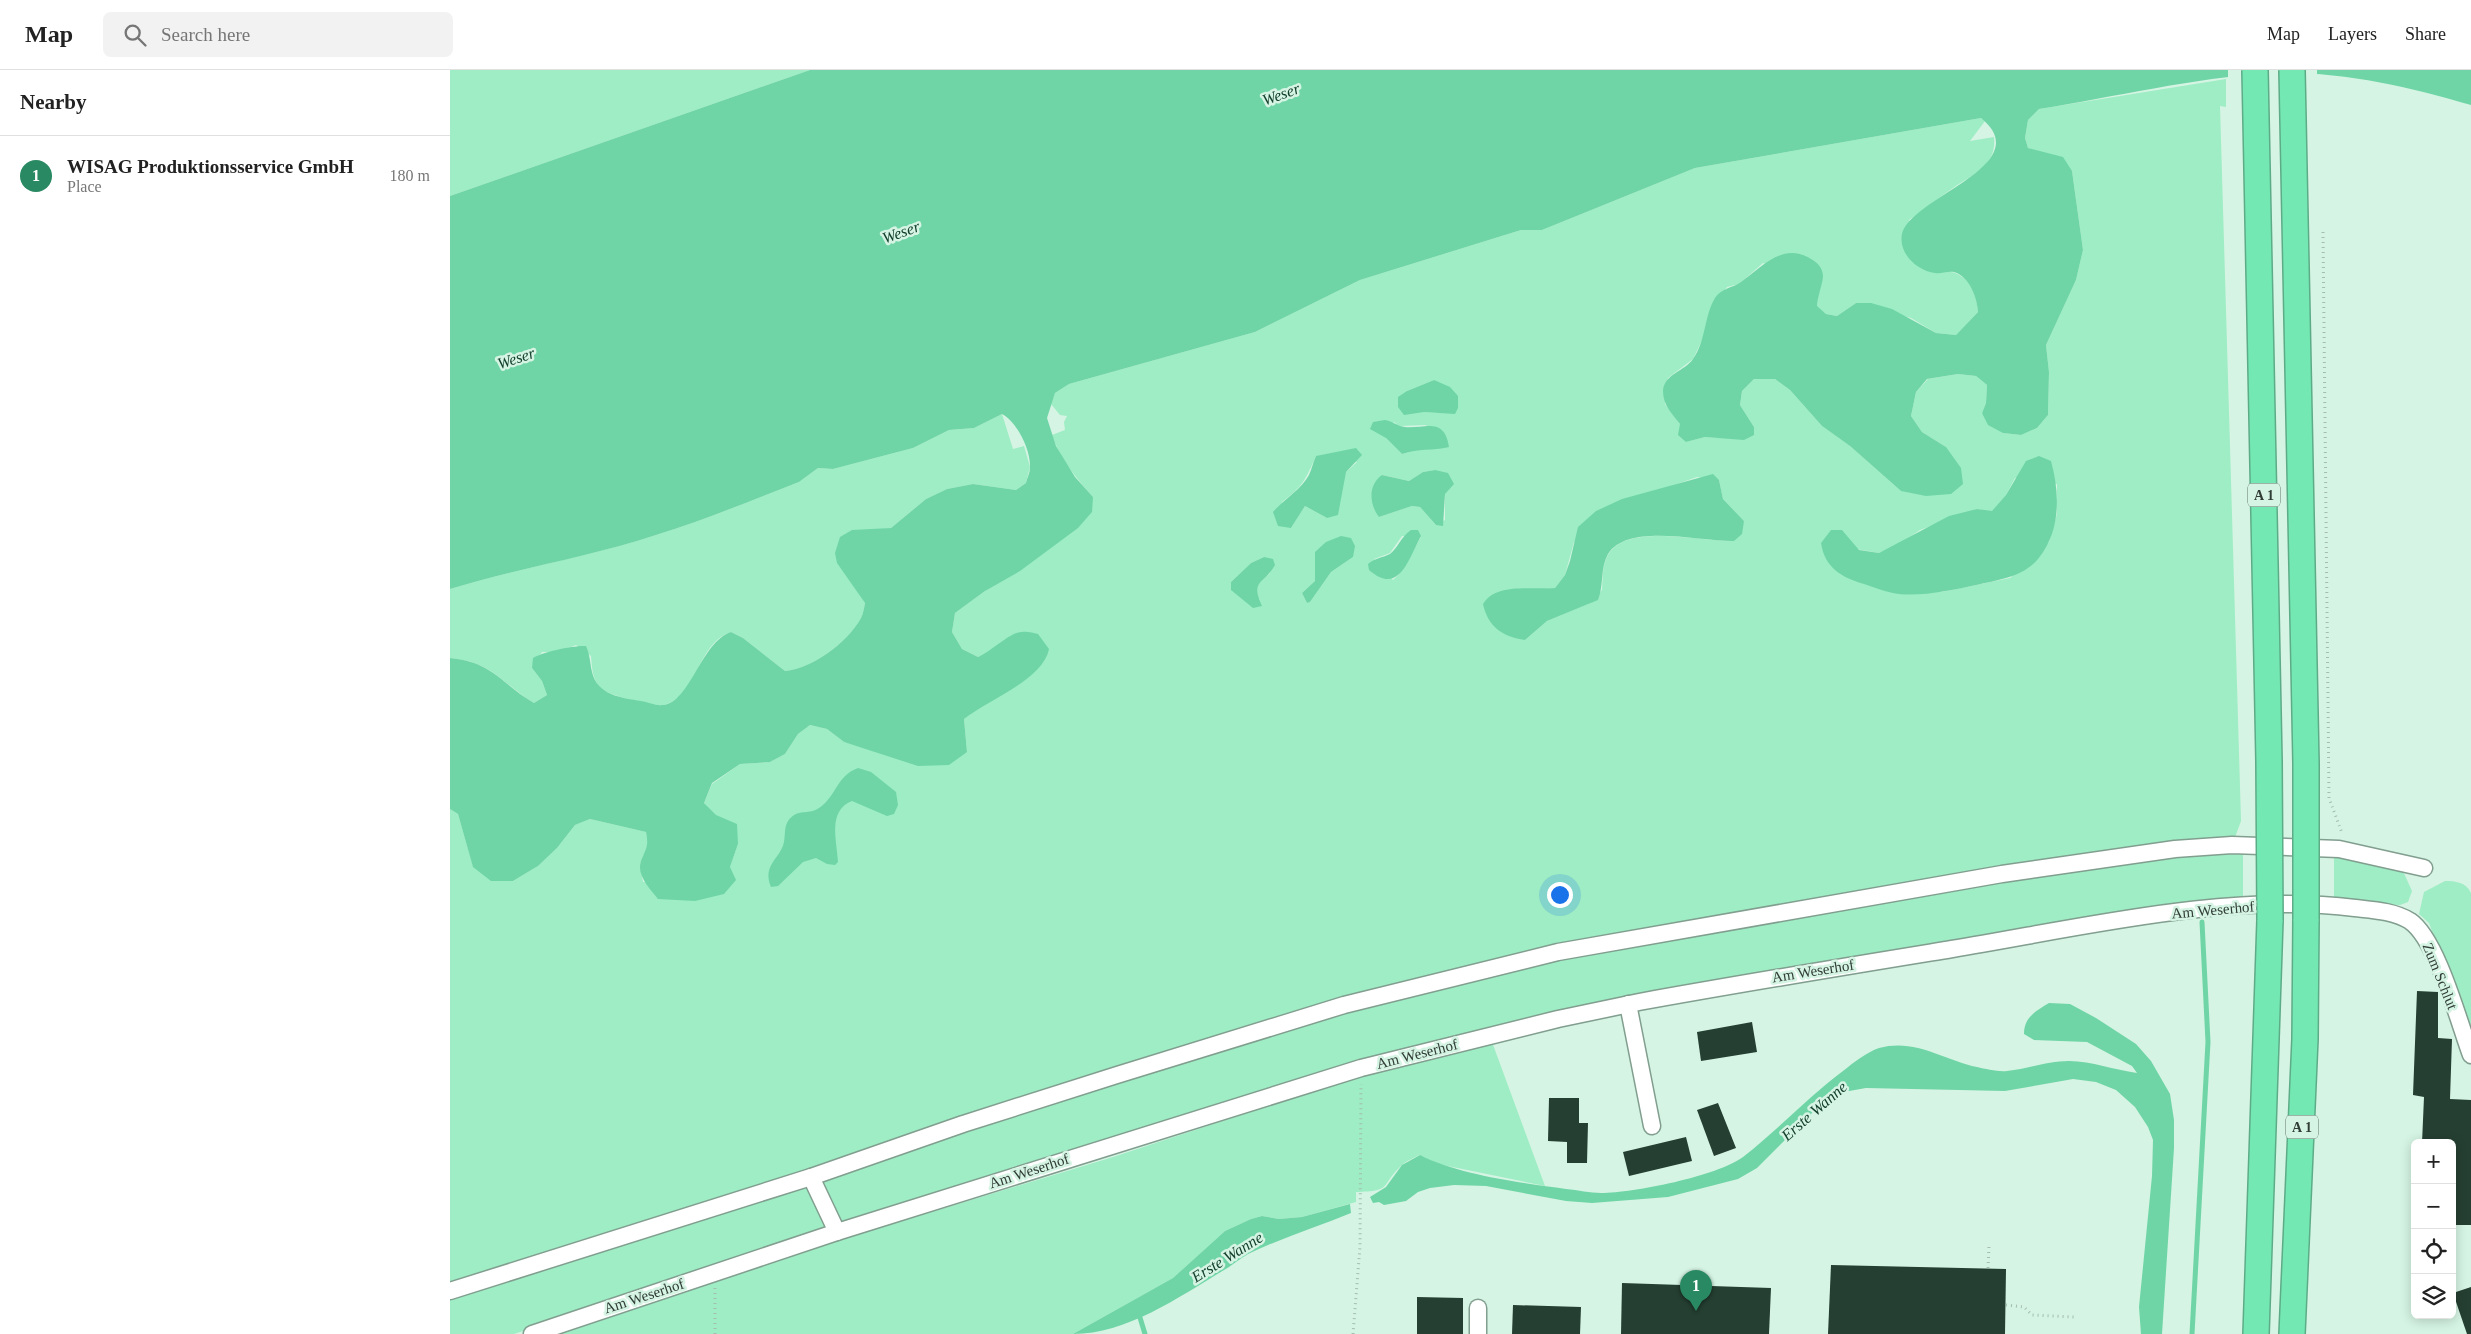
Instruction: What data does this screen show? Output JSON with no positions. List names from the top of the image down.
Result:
{
  "streets": {
    "highway": ["A 1"],
    "street": ["Am Weserhof", "Zum Schlut"]
  },
  "crossings": [
    ["Am Weserhof", "Zum Schlut"]
  ],
  "water": ["Weser", "Erste Wanne"],
  "page": {
    "header": "Map",
    "search": "Search here",
    "nav": ["Map", "Layers", "Share"],
    "heading": "Nearby",
    "list": [
      {
        "mark": "1",
        "name": "WISAG Produktionsservice GmbH",
        "note": "Place",
        "value": "180 m"
      }
    ],
    "map_buttons": ["+", "−"],
    "pins": "1"
  }
}
